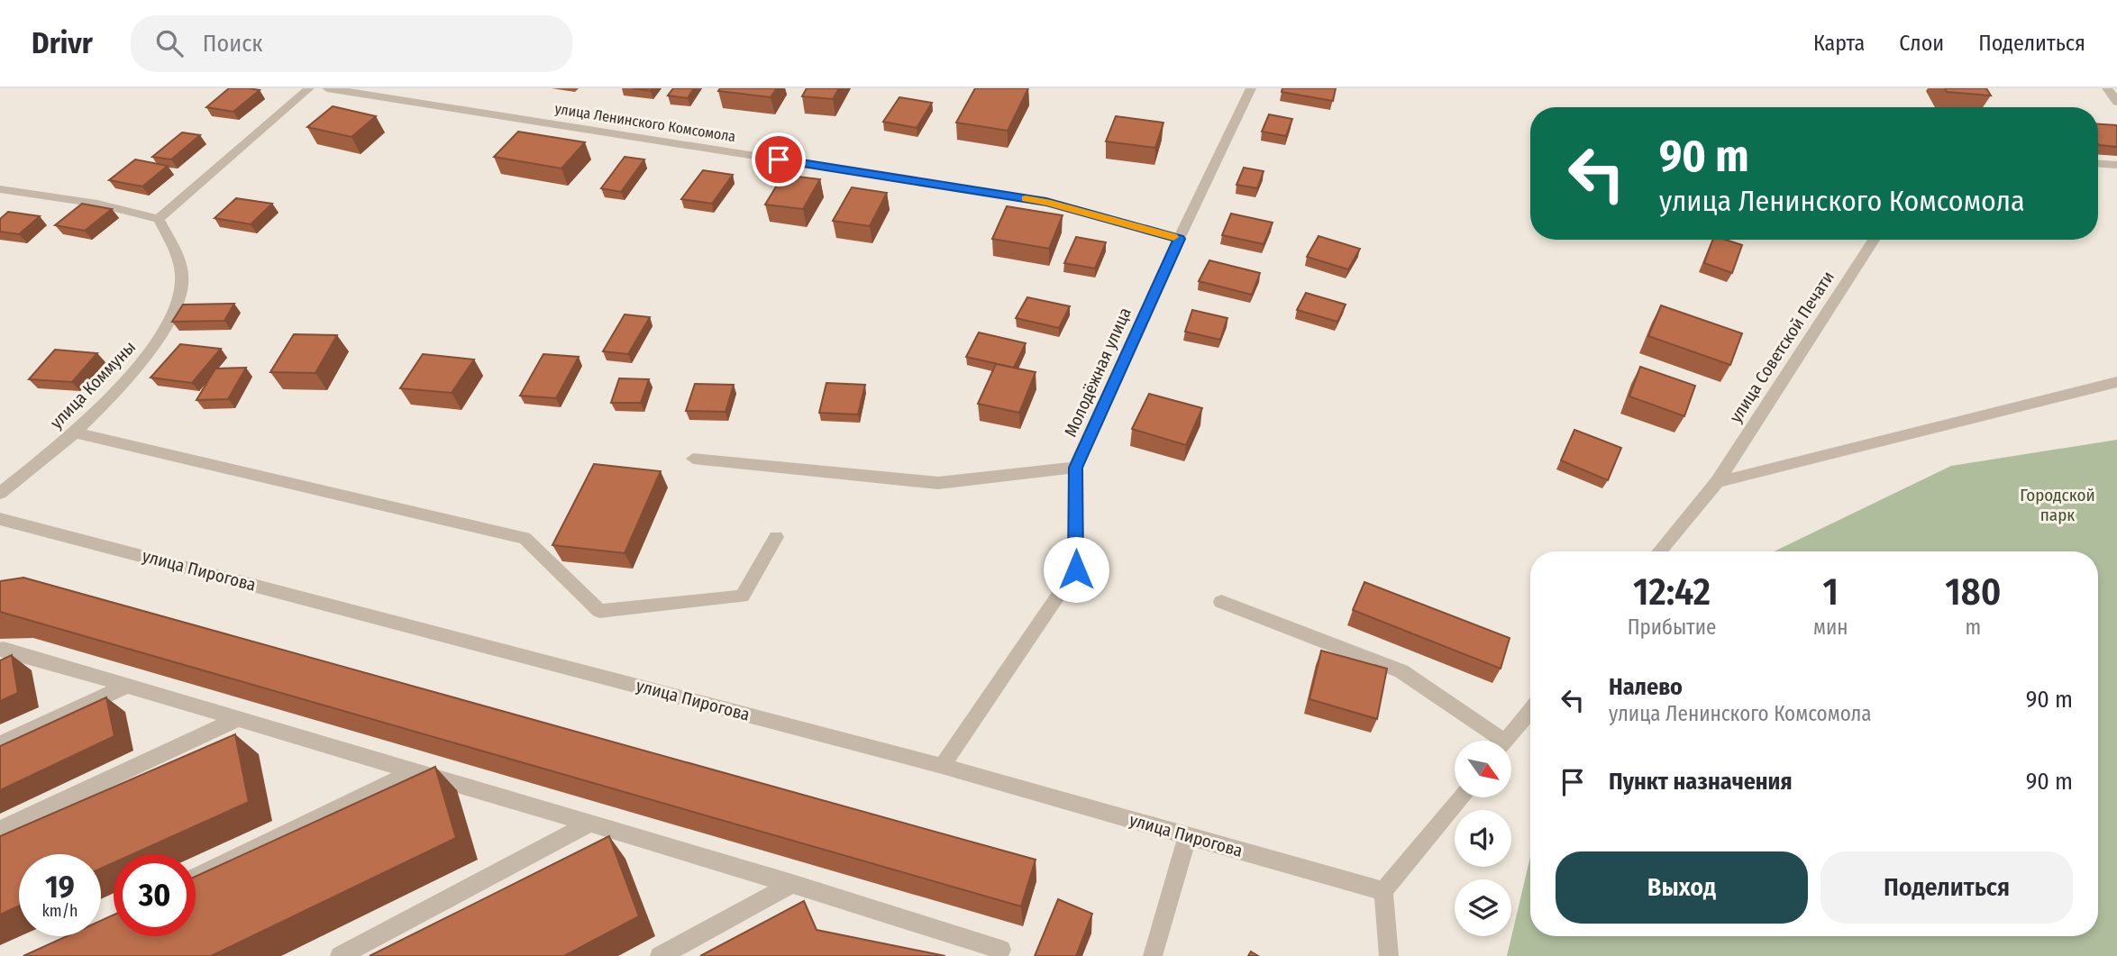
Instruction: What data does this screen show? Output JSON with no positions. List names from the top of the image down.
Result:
{
  "streets": {
    "street": [
      "улица Ленинского Комсомола",
      "улица Советской Печати",
      "Молодёжная улица",
      "улица Коммуны",
      "улица Пирогова"
    ]
  },
  "crossings": [
    ["улица Ленинского Комсомола", "Молодёжная улица"],
    ["Молодёжная улица", "улица Пирогова"]
  ],
  "parks": ["Городской парк"],
  "north": "bottom right",
  "page": {
    "header": "Drivr",
    "search": "Поиск",
    "nav": ["Карта", "Слои", "Поделиться"],
    "turn": ["90 m", "улица Ленинского Комсомола"],
    "eta": [
      "12:42",
      "Прибытие",
      "1",
      "мин",
      "180",
      "m"
    ],
    "list": [
      {
        "name": "Налево",
        "note": "улица Ленинского Комсомола",
        "value": "90 m"
      },
      {
        "name": "Пункт назначения",
        "value": "90 m"
      }
    ],
    "buttons": ["Выход", "Поделиться"],
    "speed": "19 km/h",
    "limit": "30"
  }
}
